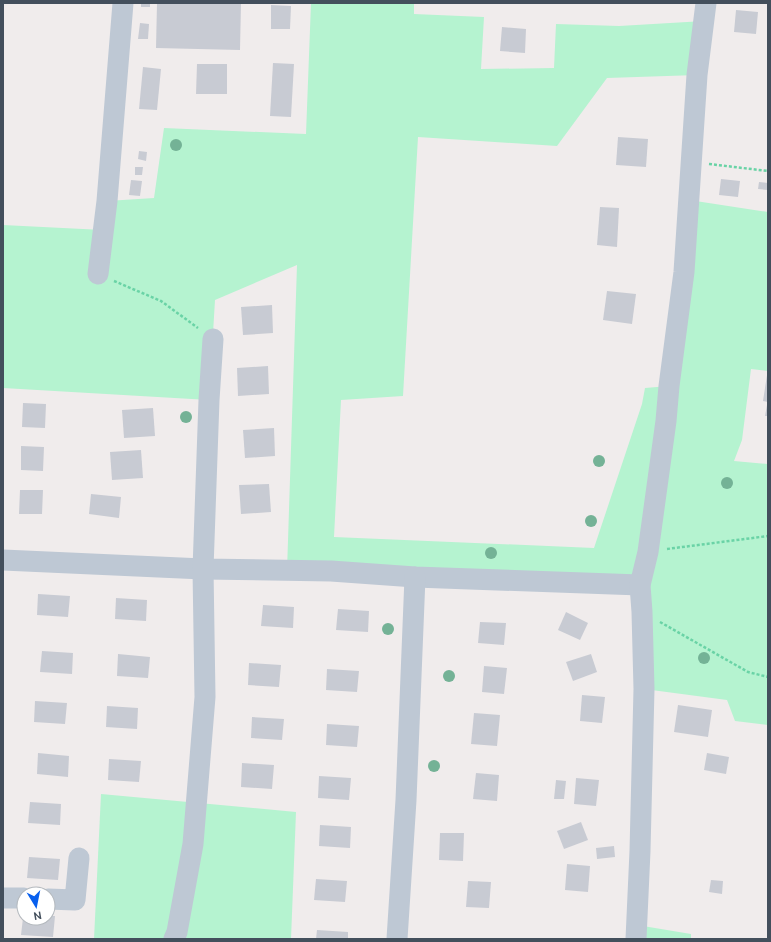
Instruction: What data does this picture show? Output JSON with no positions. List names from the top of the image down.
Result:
{
  "north": "bottom"
}
